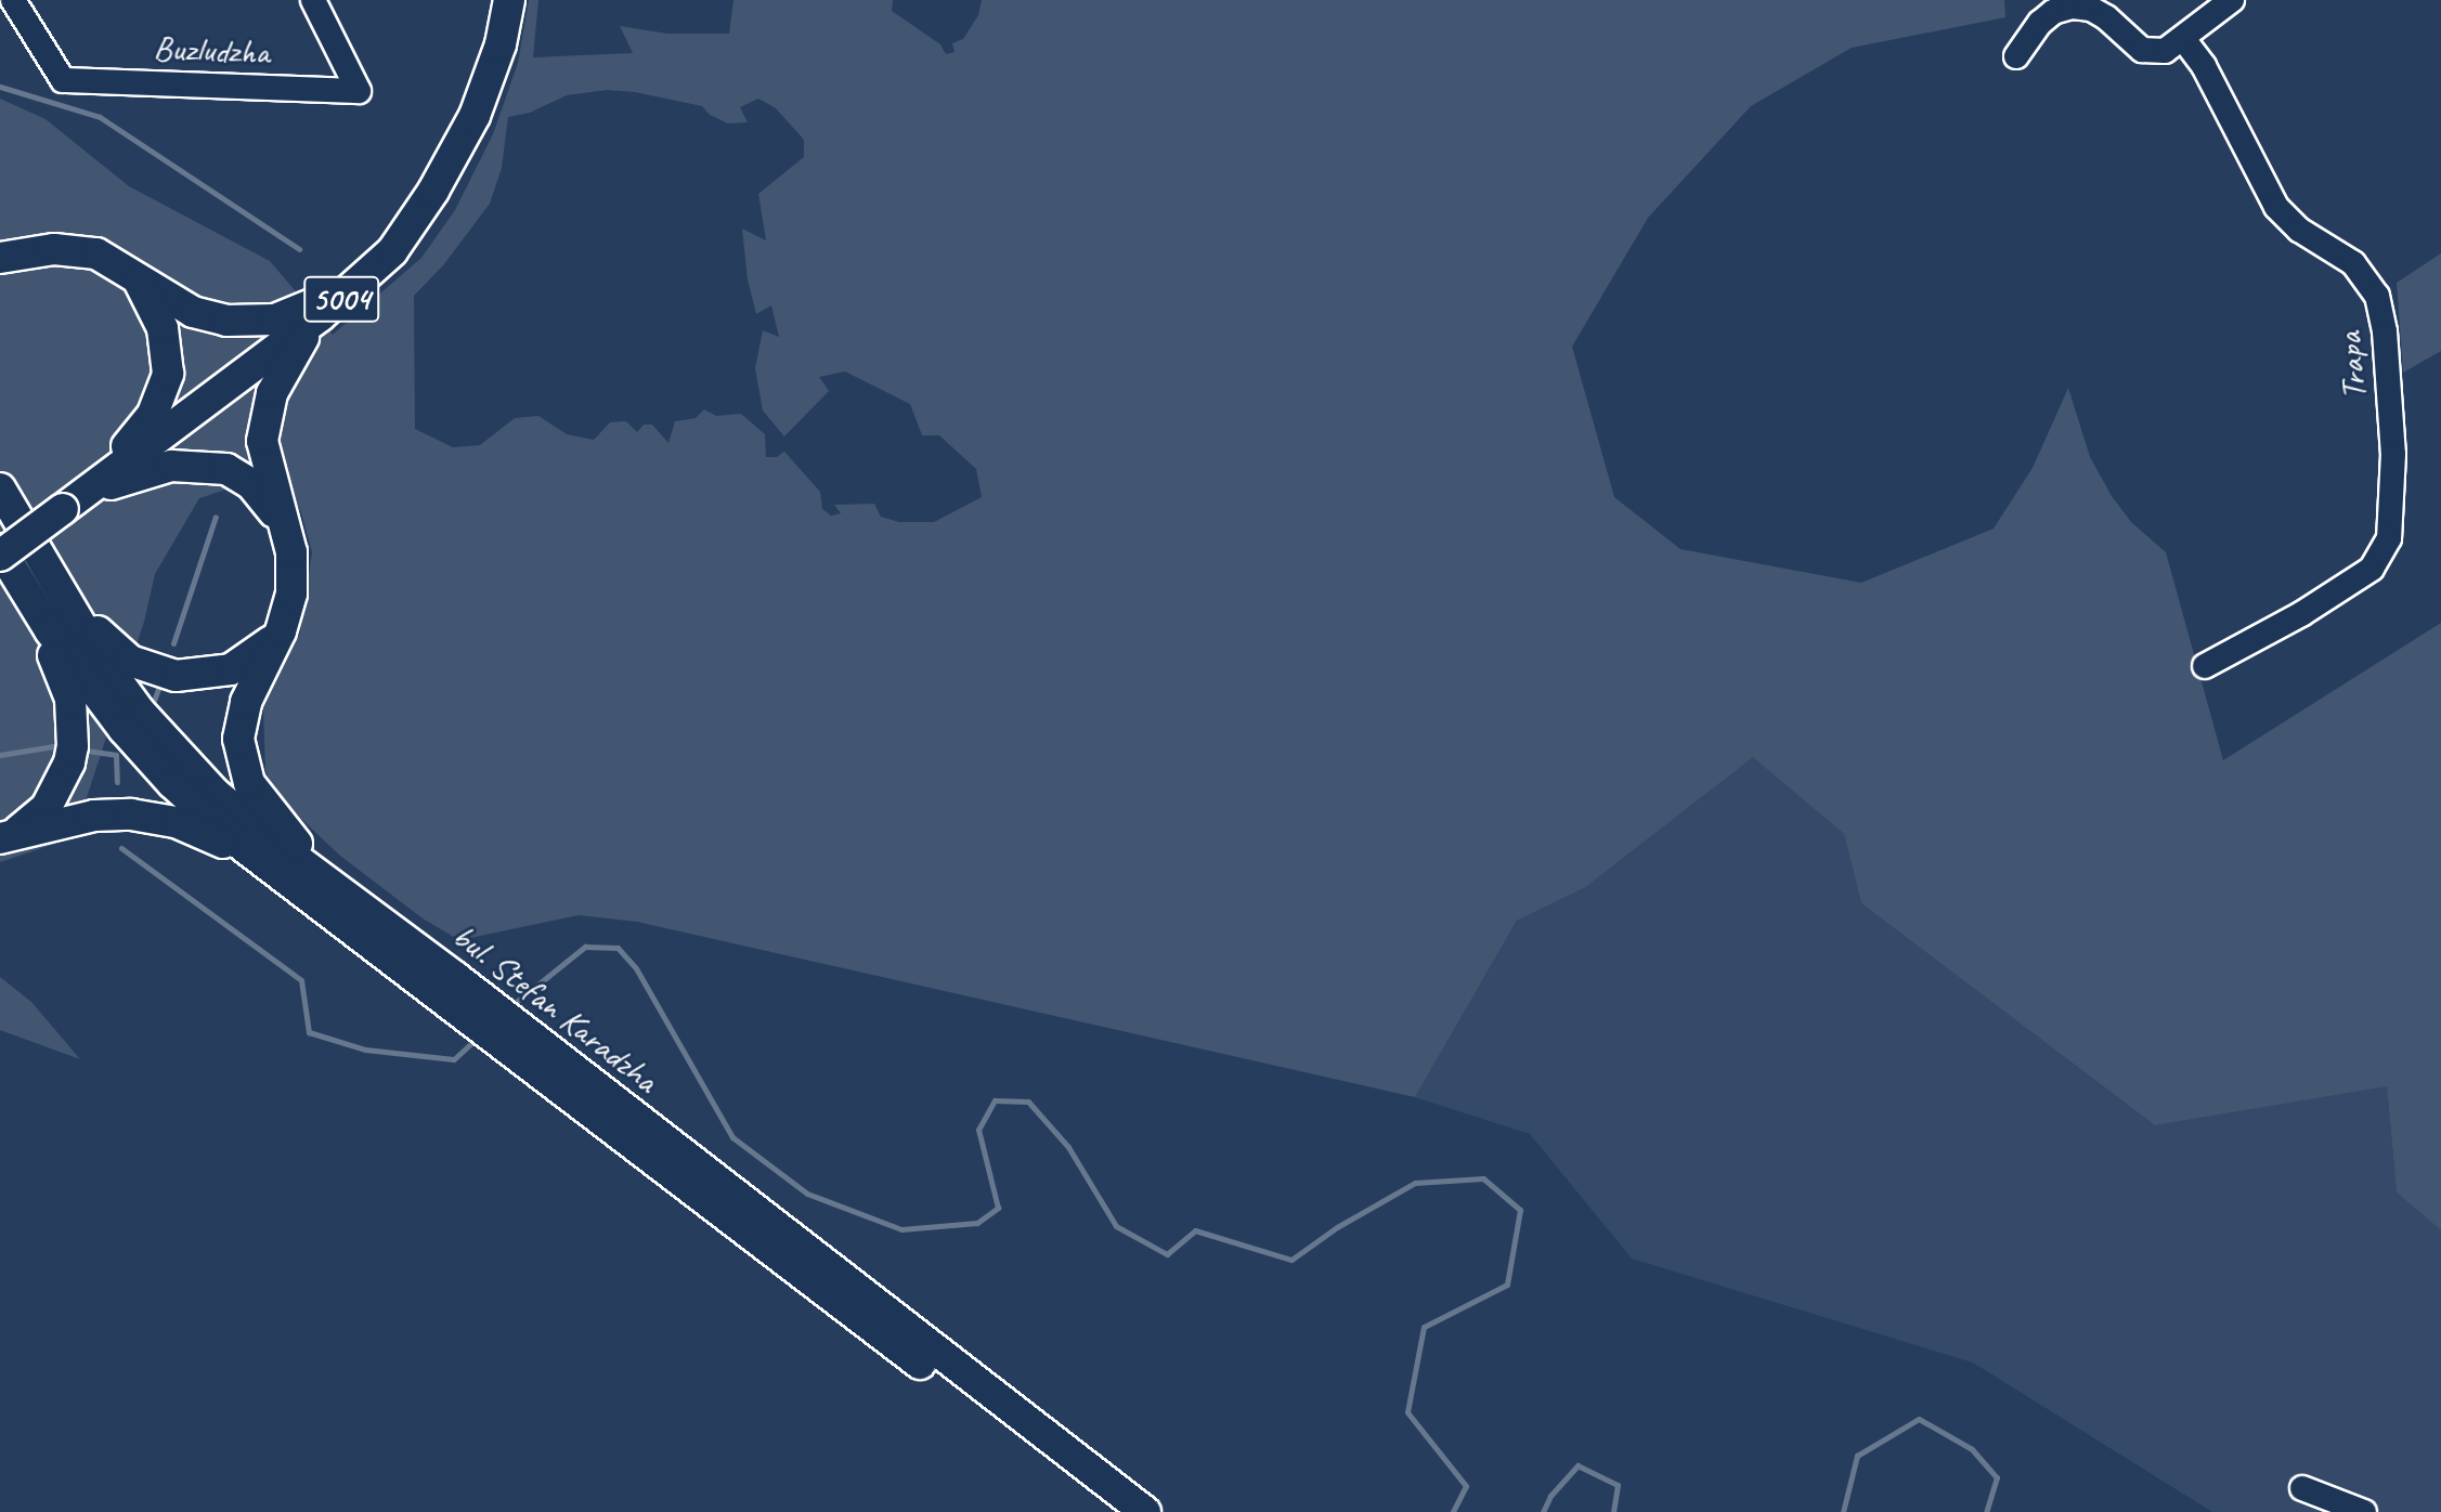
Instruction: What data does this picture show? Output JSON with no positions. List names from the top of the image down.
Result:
{
  "streets": {
    "main road": ["5004", "bul. Stefan Karadzha"],
    "street": ["Buzludzha", "Trapa"]
  }
}
